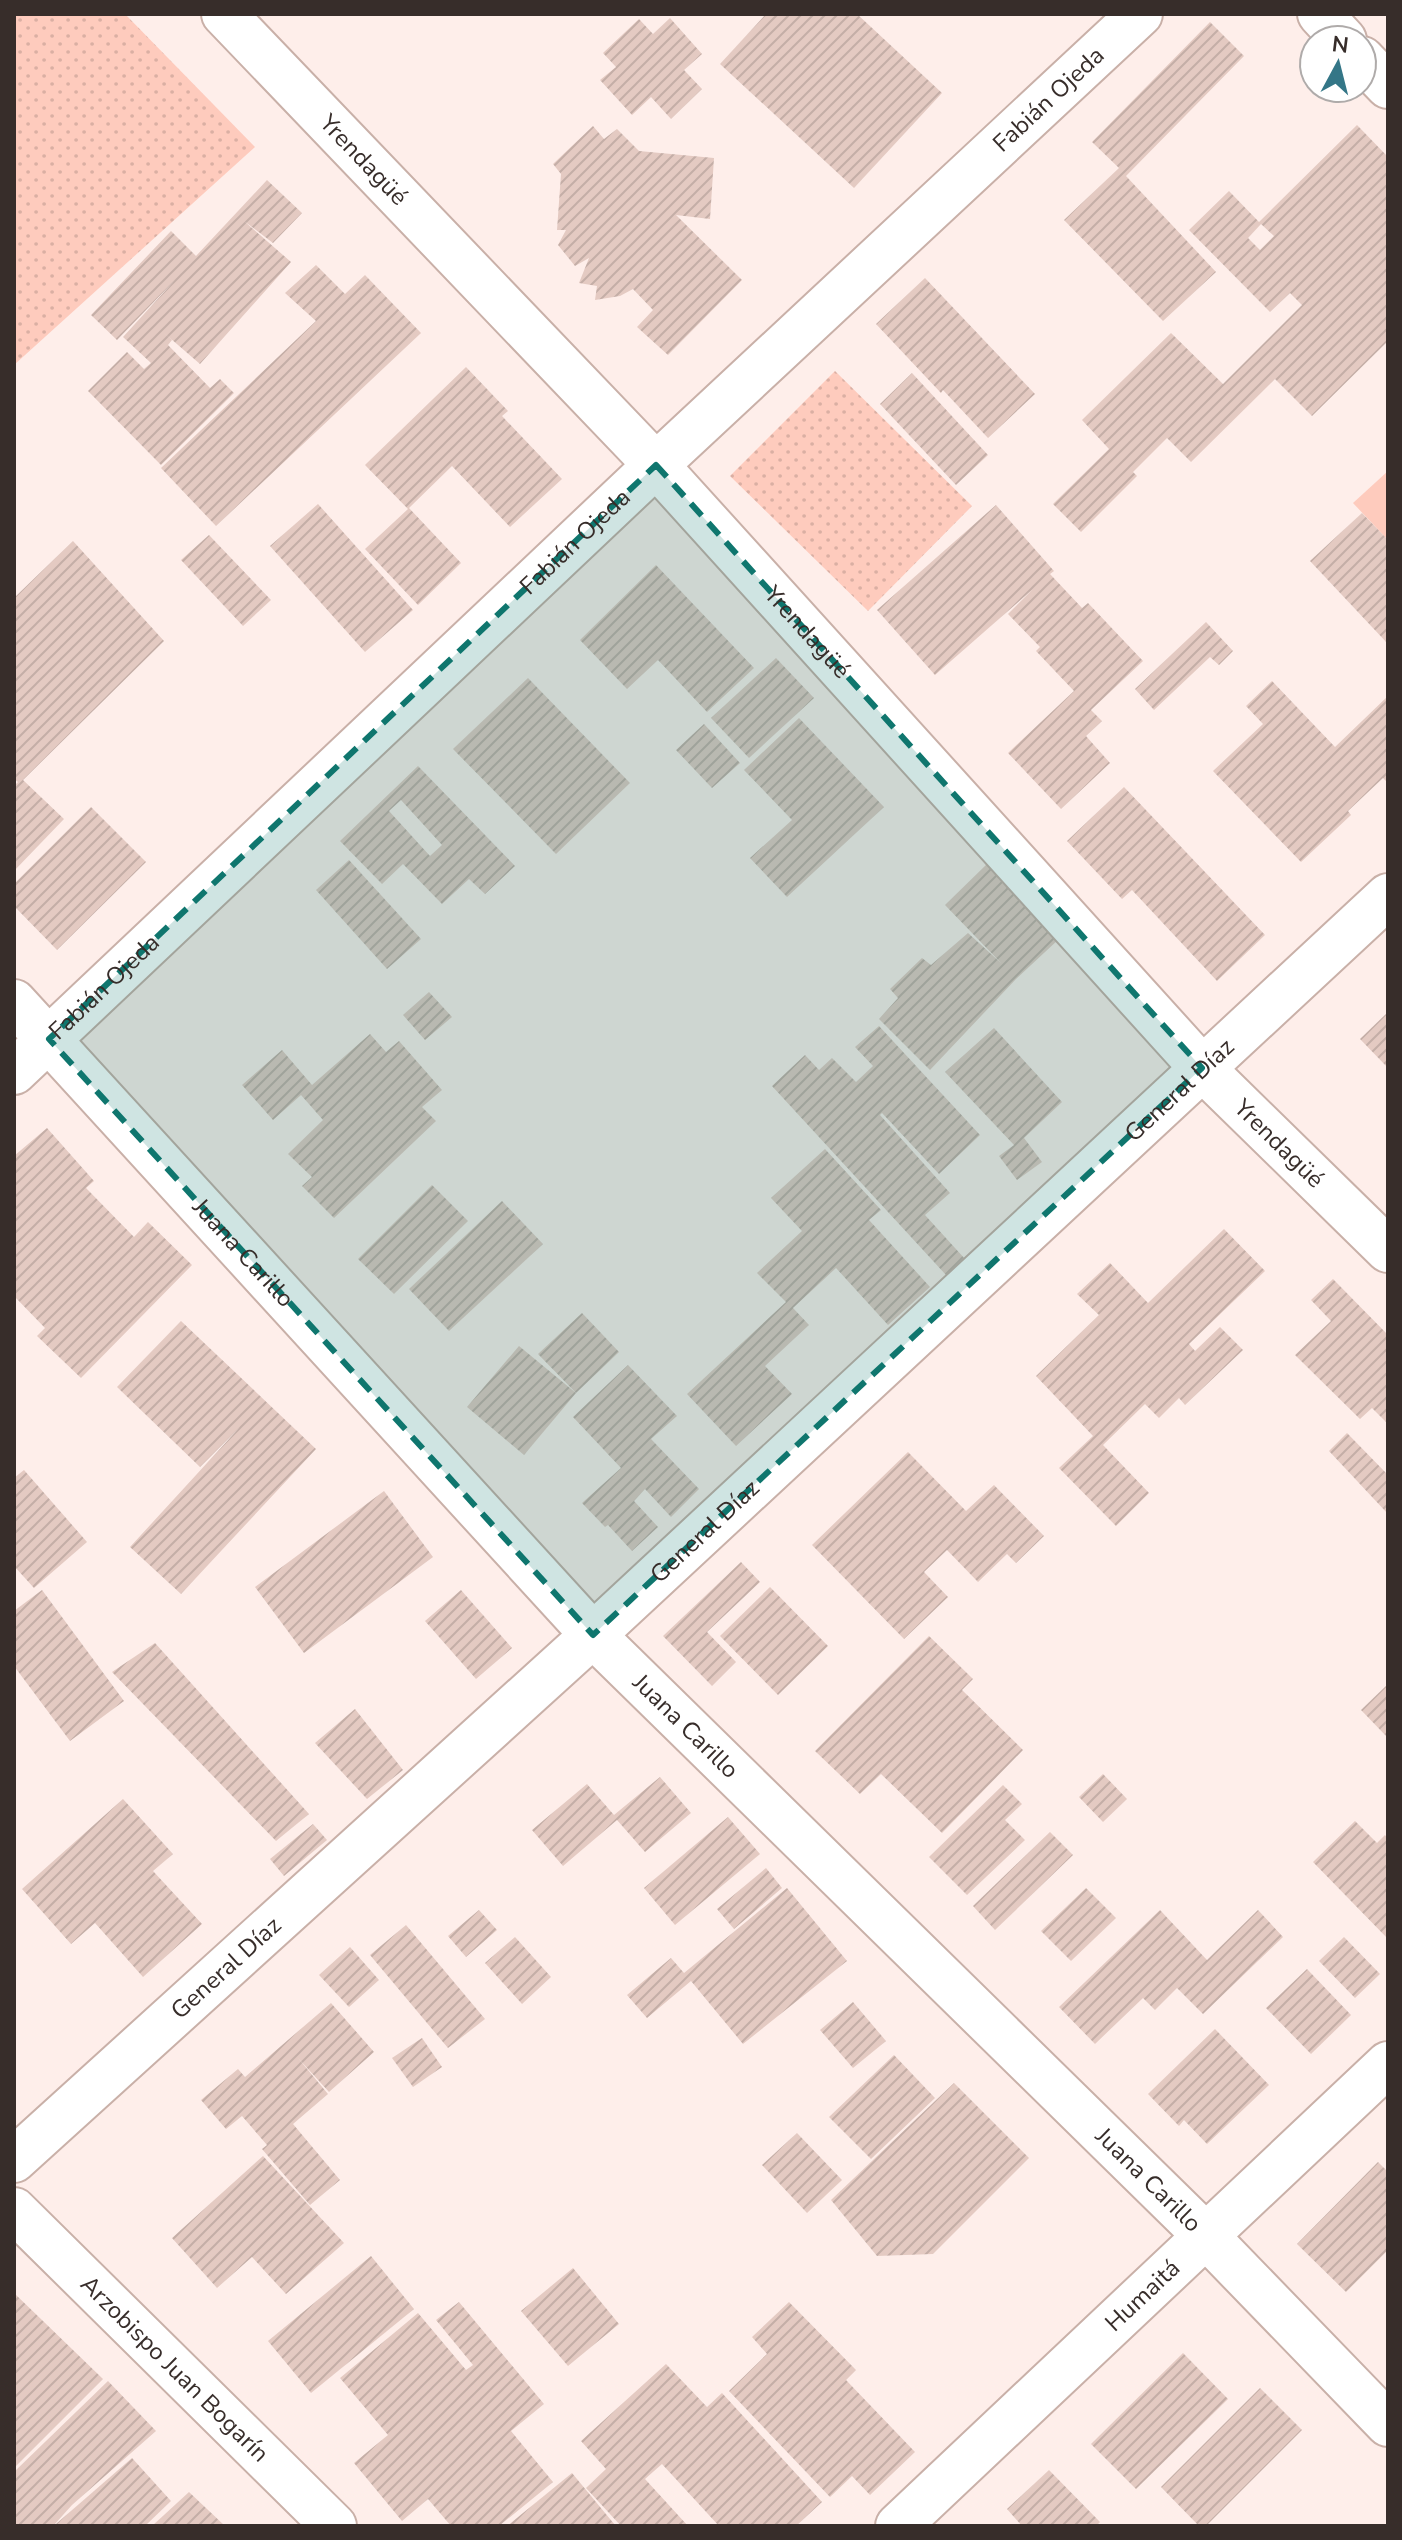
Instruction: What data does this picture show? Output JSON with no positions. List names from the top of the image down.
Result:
{
  "streets": {
    "street": [
      "Fabián Ojeda",
      "Yrendagüé",
      "General Díaz",
      "Juana Carillo",
      "Humaitá",
      "Arzobispo Juan Bogarín"
    ]
  },
  "crossings": [
    ["Fabián Ojeda", "Yrendagüé"],
    ["Fabián Ojeda", "Juana Carillo"],
    ["Yrendagüé", "General Díaz"],
    ["General Díaz", "Juana Carillo"],
    ["Juana Carillo", "Humaitá"]
  ],
  "north": "top"
}
